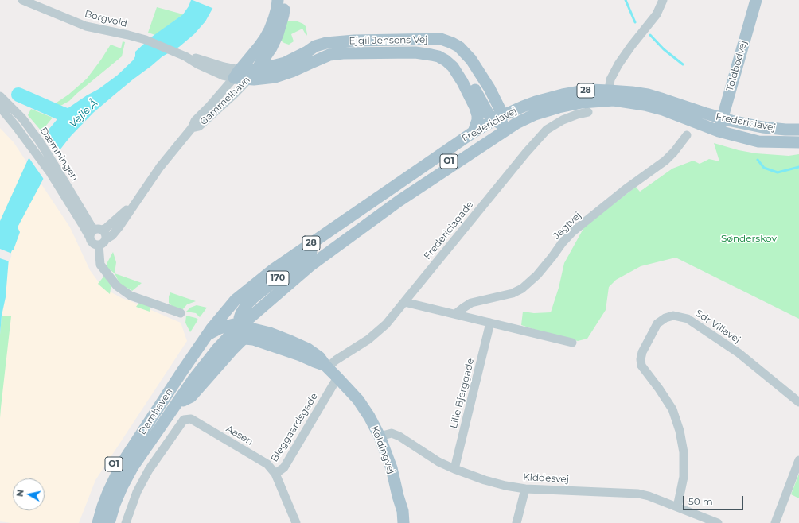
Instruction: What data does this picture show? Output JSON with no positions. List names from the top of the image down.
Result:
{
  "streets": {
    "main road": [
      "Ejgil Jensens Vej",
      "Toldbodvej",
      "28",
      "Gammelhavn",
      "Fredericiavej",
      "O1",
      "170",
      "Damhaven",
      "Koldingvej"
    ],
    "street": [
      "Borgvold",
      "Dæmningen",
      "Jagtvej",
      "Fredericiagade",
      "Sdr Villavej",
      "Lille Bjerggade",
      "Bleggaardsgade",
      "Aasen",
      "Kiddesvej"
    ]
  },
  "crossings": [
    ["Borgvold", "Ejgil Jensens Vej"],
    ["Borgvold", "Gammelhavn"],
    ["Ejgil Jensens Vej", "Gammelhavn"],
    ["Ejgil Jensens Vej", "Fredericiavej"],
    ["Ejgil Jensens Vej", "O1"],
    ["Toldbodvej", "Fredericiavej"],
    ["Gammelhavn", "Dæmningen"],
    ["Fredericiavej", "O1"],
    ["Fredericiavej", "170"],
    ["Fredericiavej", "Damhaven"],
    ["Fredericiavej", "Koldingvej"],
    ["O1", "Damhaven"],
    ["Fredericiagade", "Koldingvej"],
    ["170", "Damhaven"],
    ["Sdr Villavej", "Kiddesvej"],
    ["Lille Bjerggade", "Kiddesvej"],
    ["Bleggaardsgade", "Aasen"],
    ["Bleggaardsgade", "Koldingvej"],
    ["Koldingvej", "Kiddesvej"]
  ],
  "water": ["Vejle Å"],
  "parks": ["Sønderskov"],
  "scale_bar": "50 m",
  "north": "left"
}
